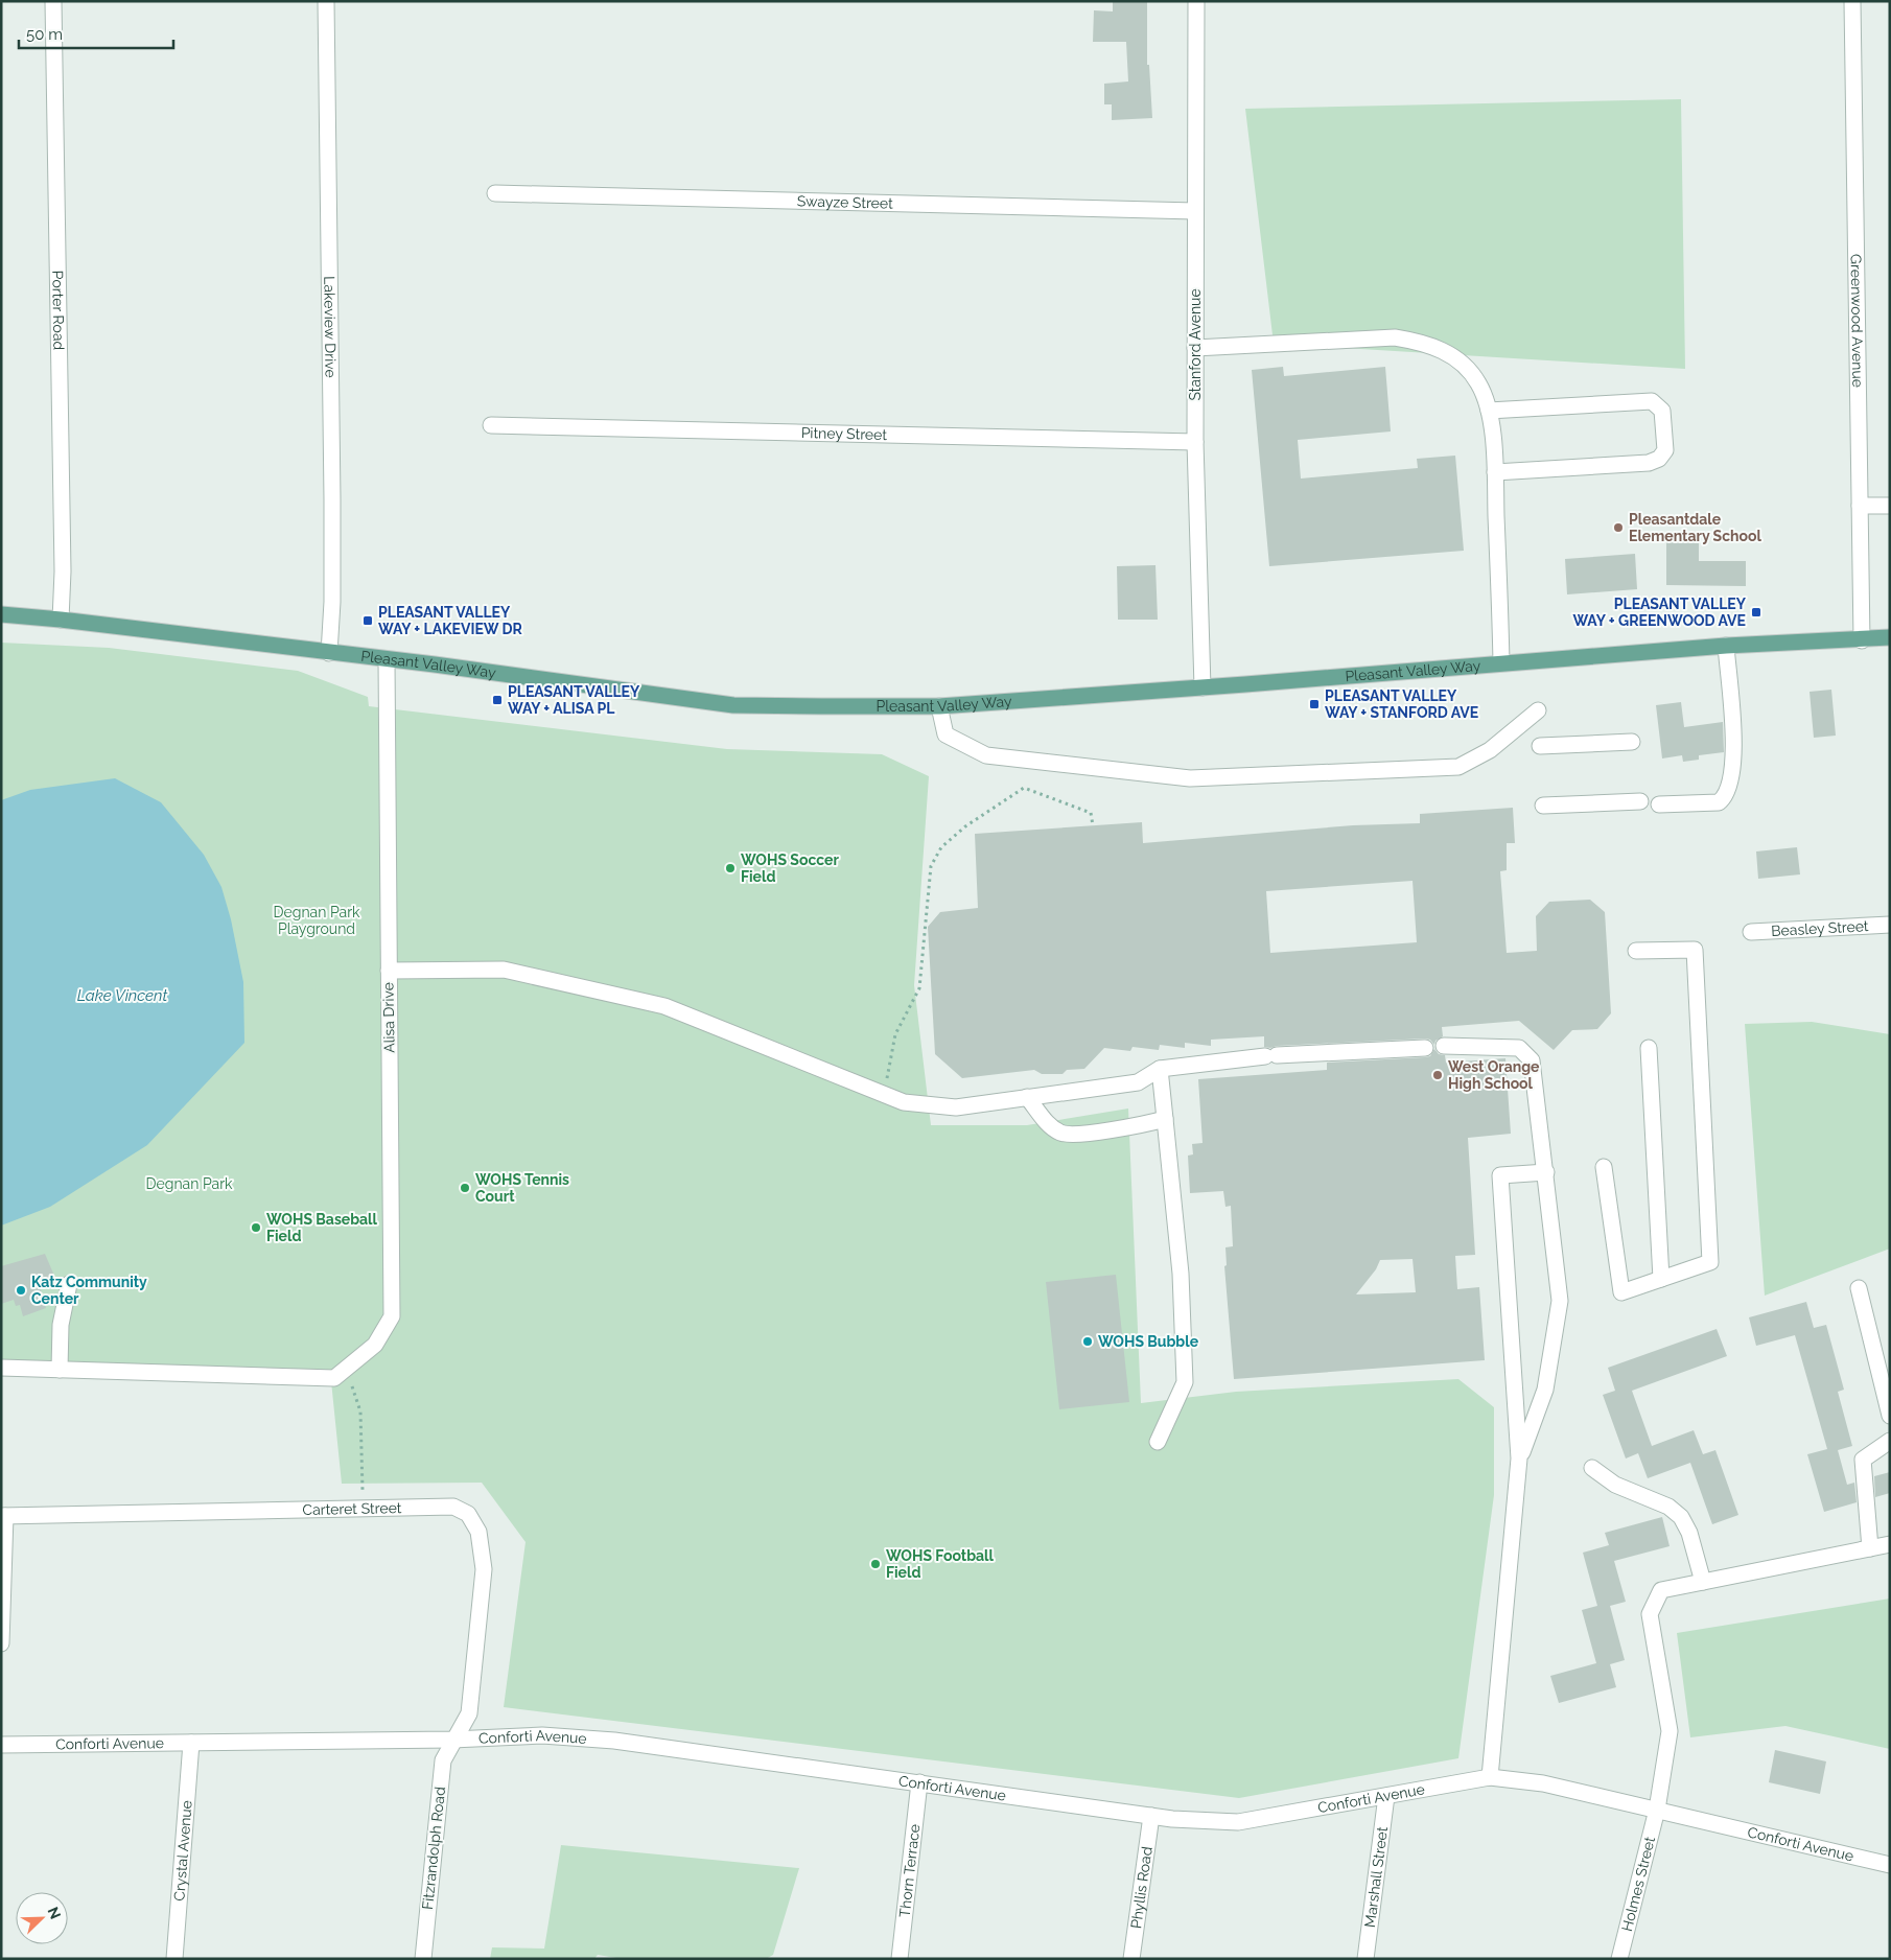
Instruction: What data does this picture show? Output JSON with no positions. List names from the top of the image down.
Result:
{
  "streets": {
    "main road": ["Pleasant Valley Way"],
    "street": [
      "Swayze Street",
      "Porter Road",
      "Greenwood Avenue",
      "Lakeview Drive",
      "Stanford Avenue",
      "Pitney Street",
      "Beasley Street",
      "Alisa Drive",
      "Carteret Street",
      "Conforti Avenue",
      "Fitzrandolph Road",
      "Crystal Avenue",
      "Thorn Terrace",
      "Marshall Street",
      "Holmes Street",
      "Phyllis Road"
    ]
  },
  "crossings": [
    ["Swayze Street", "Stanford Avenue"],
    ["Porter Road", "Pleasant Valley Way"],
    ["Greenwood Avenue", "Pleasant Valley Way"],
    ["Lakeview Drive", "Pleasant Valley Way"],
    ["Stanford Avenue", "Pitney Street"],
    ["Stanford Avenue", "Pleasant Valley Way"],
    ["Pleasant Valley Way", "Alisa Drive"],
    ["Carteret Street", "Conforti Avenue"],
    ["Carteret Street", "Fitzrandolph Road"],
    ["Conforti Avenue", "Fitzrandolph Road"],
    ["Conforti Avenue", "Crystal Avenue"],
    ["Conforti Avenue", "Thorn Terrace"],
    ["Conforti Avenue", "Marshall Street"],
    ["Conforti Avenue", "Holmes Street"],
    ["Conforti Avenue", "Phyllis Road"]
  ],
  "water": ["Lake Vincent"],
  "parks": ["Degnan Park Playground", "Degnan Park"],
  "places": {
    "other": [
      "Pleasantdale Elementary School",
      "WOHS Soccer Field",
      "West Orange High School",
      "WOHS Tennis Court",
      "WOHS Baseball Field",
      "Katz Community Center",
      "WOHS Bubble",
      "WOHS Football Field"
    ],
    "transit": [
      "PLEASANT VALLEY WAY + GREENWOOD AVE",
      "PLEASANT VALLEY WAY + LAKEVIEW DR",
      "PLEASANT VALLEY WAY + ALISA PL",
      "PLEASANT VALLEY WAY + STANFORD AVE"
    ]
  },
  "scale_bar": "50 m",
  "north": "top right"
}
